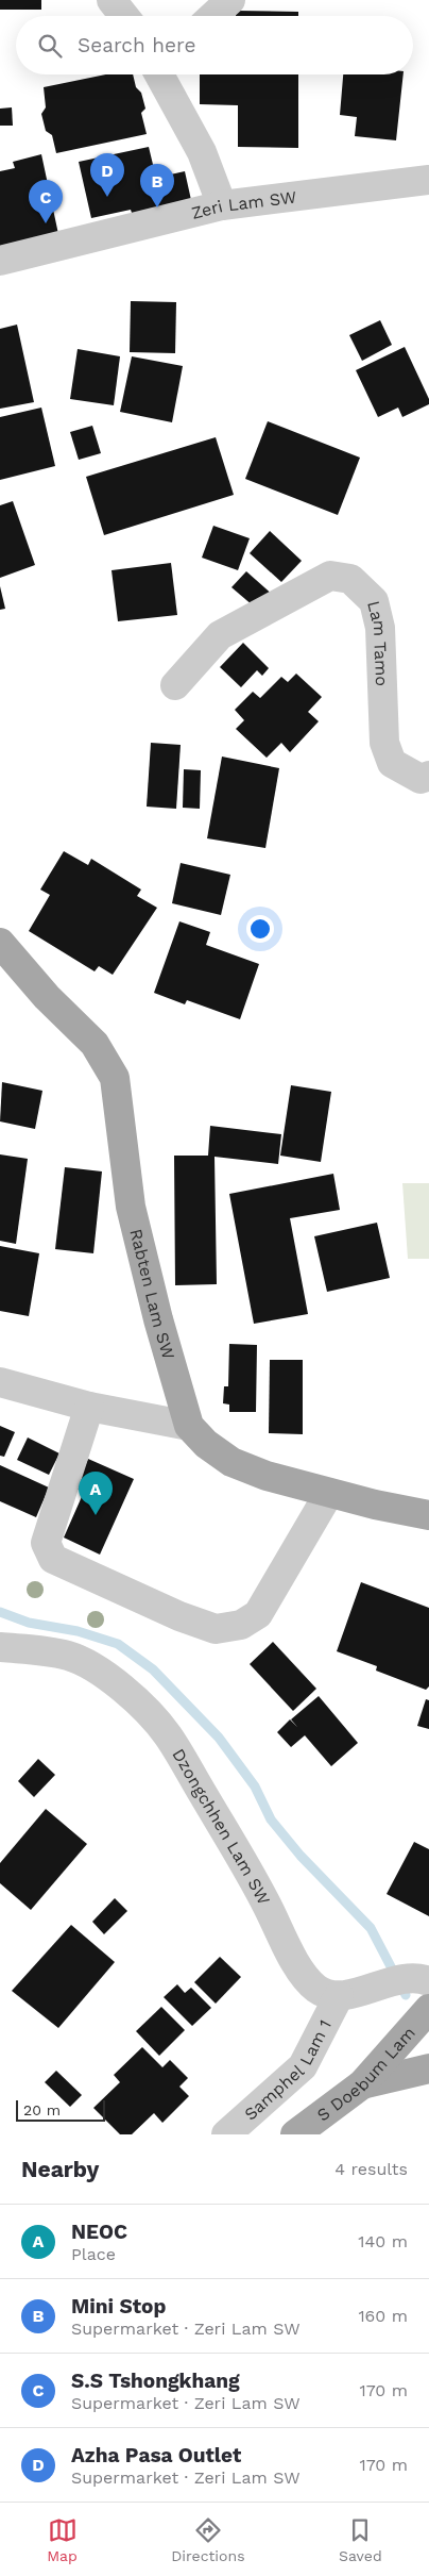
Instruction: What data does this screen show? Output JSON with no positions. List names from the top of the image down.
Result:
{
  "streets": {
    "main road": ["Rabten Lam SW", "S Doebum Lam"],
    "street": [
      "Zeri Lam SW",
      "Lam Tamo",
      "Dzongchhen Lam SW",
      "Samphel Lam 1"
    ]
  },
  "crossings": [
    ["Dzongchhen Lam SW", "Samphel Lam 1"]
  ],
  "scale_bar": "20 m",
  "page": {
    "search": "Search here",
    "pins": [
      "D",
      "B",
      "C",
      "A"
    ],
    "scale": "20 m",
    "heading": ["Nearby", "4 results"],
    "list": [
      {
        "mark": "A",
        "name": "NEOC",
        "note": "Place",
        "value": "140 m"
      },
      {
        "mark": "B",
        "name": "Mini Stop",
        "note": "Supermarket · Zeri Lam SW",
        "value": "160 m"
      },
      {
        "mark": "C",
        "name": "S.S Tshongkhang",
        "note": "Supermarket · Zeri Lam SW",
        "value": "170 m"
      },
      {
        "mark": "D",
        "name": "Azha Pasa Outlet",
        "note": "Supermarket · Zeri Lam SW",
        "value": "170 m"
      }
    ],
    "nav": ["Map", "Directions", "Saved"]
  }
}
